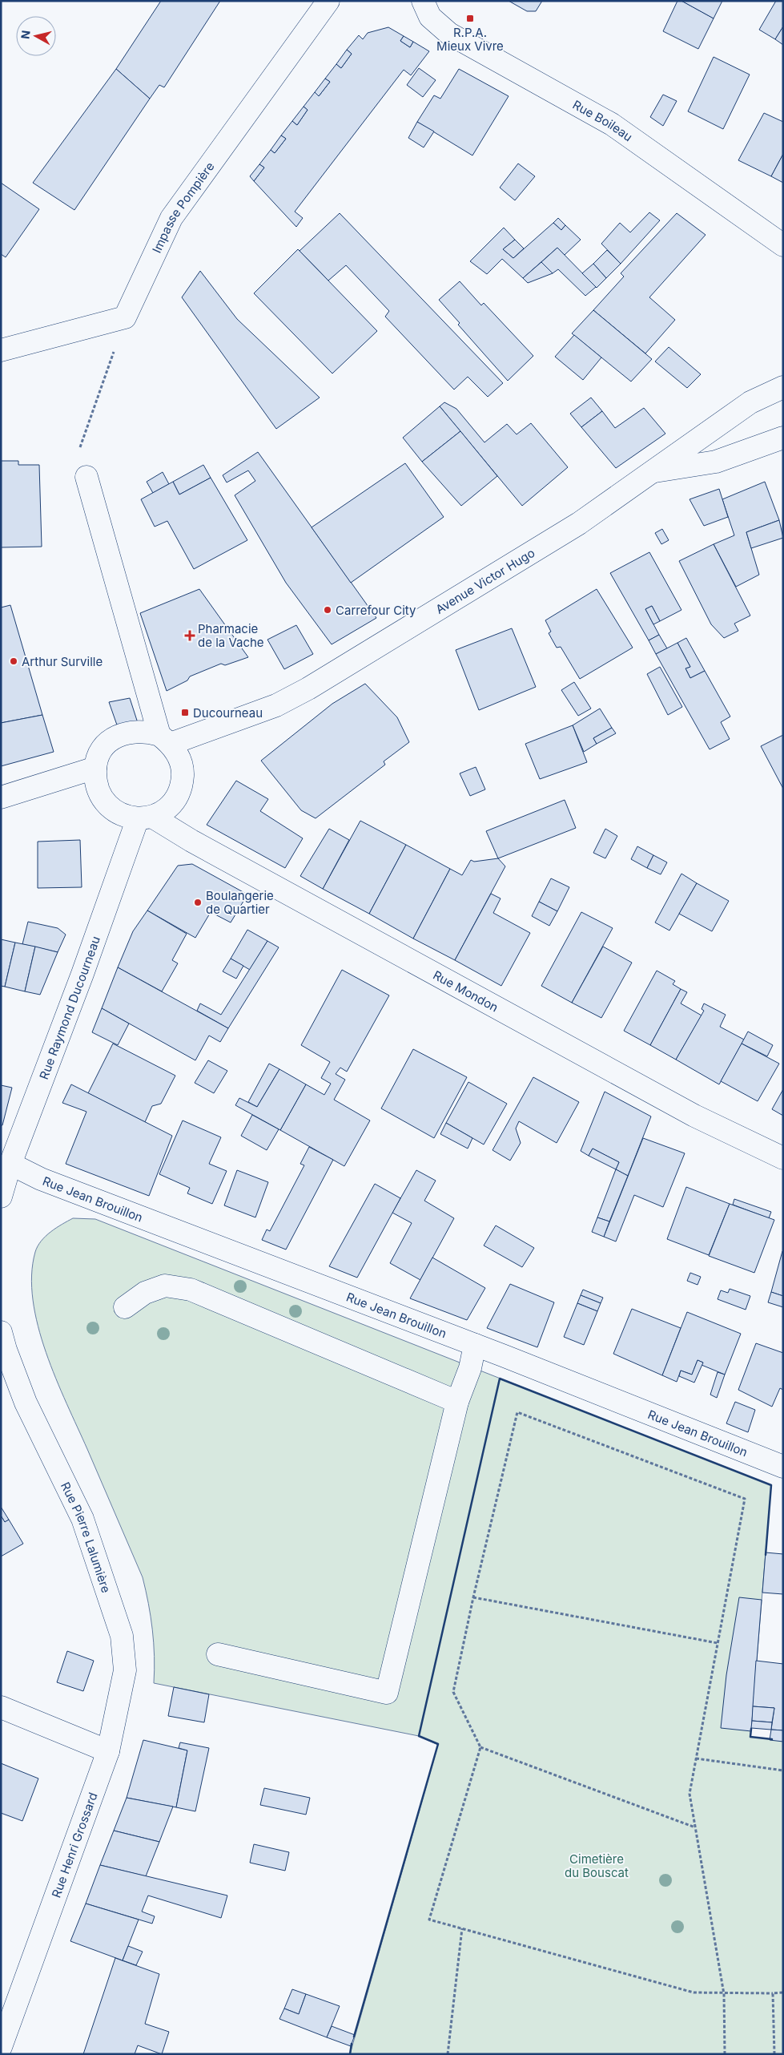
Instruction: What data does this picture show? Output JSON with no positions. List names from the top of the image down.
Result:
{
  "streets": {
    "street": [
      "Rue Boileau",
      "Impasse Pompière",
      "Avenue Victor Hugo",
      "Rue Mondon",
      "Rue Raymond Ducourneau",
      "Rue Jean Brouillon",
      "Rue Pierre Lalumière",
      "Rue Henri Grossard"
    ]
  },
  "crossings": [
    ["Avenue Victor Hugo", "Rue Mondon"],
    ["Avenue Victor Hugo", "Rue Raymond Ducourneau"],
    ["Rue Mondon", "Rue Raymond Ducourneau"],
    ["Rue Raymond Ducourneau", "Rue Jean Brouillon"],
    ["Rue Pierre Lalumière", "Rue Henri Grossard"]
  ],
  "parks": ["Cimetière du Bouscat"],
  "places": {
    "transit": ["R.P.A. Mieux Vivre", "Ducourneau"],
    "other": ["Carrefour City", "Arthur Surville", "Boulangerie de Quartier"],
    "health": ["Pharmacie de la Vache"]
  },
  "north": "left"
}
